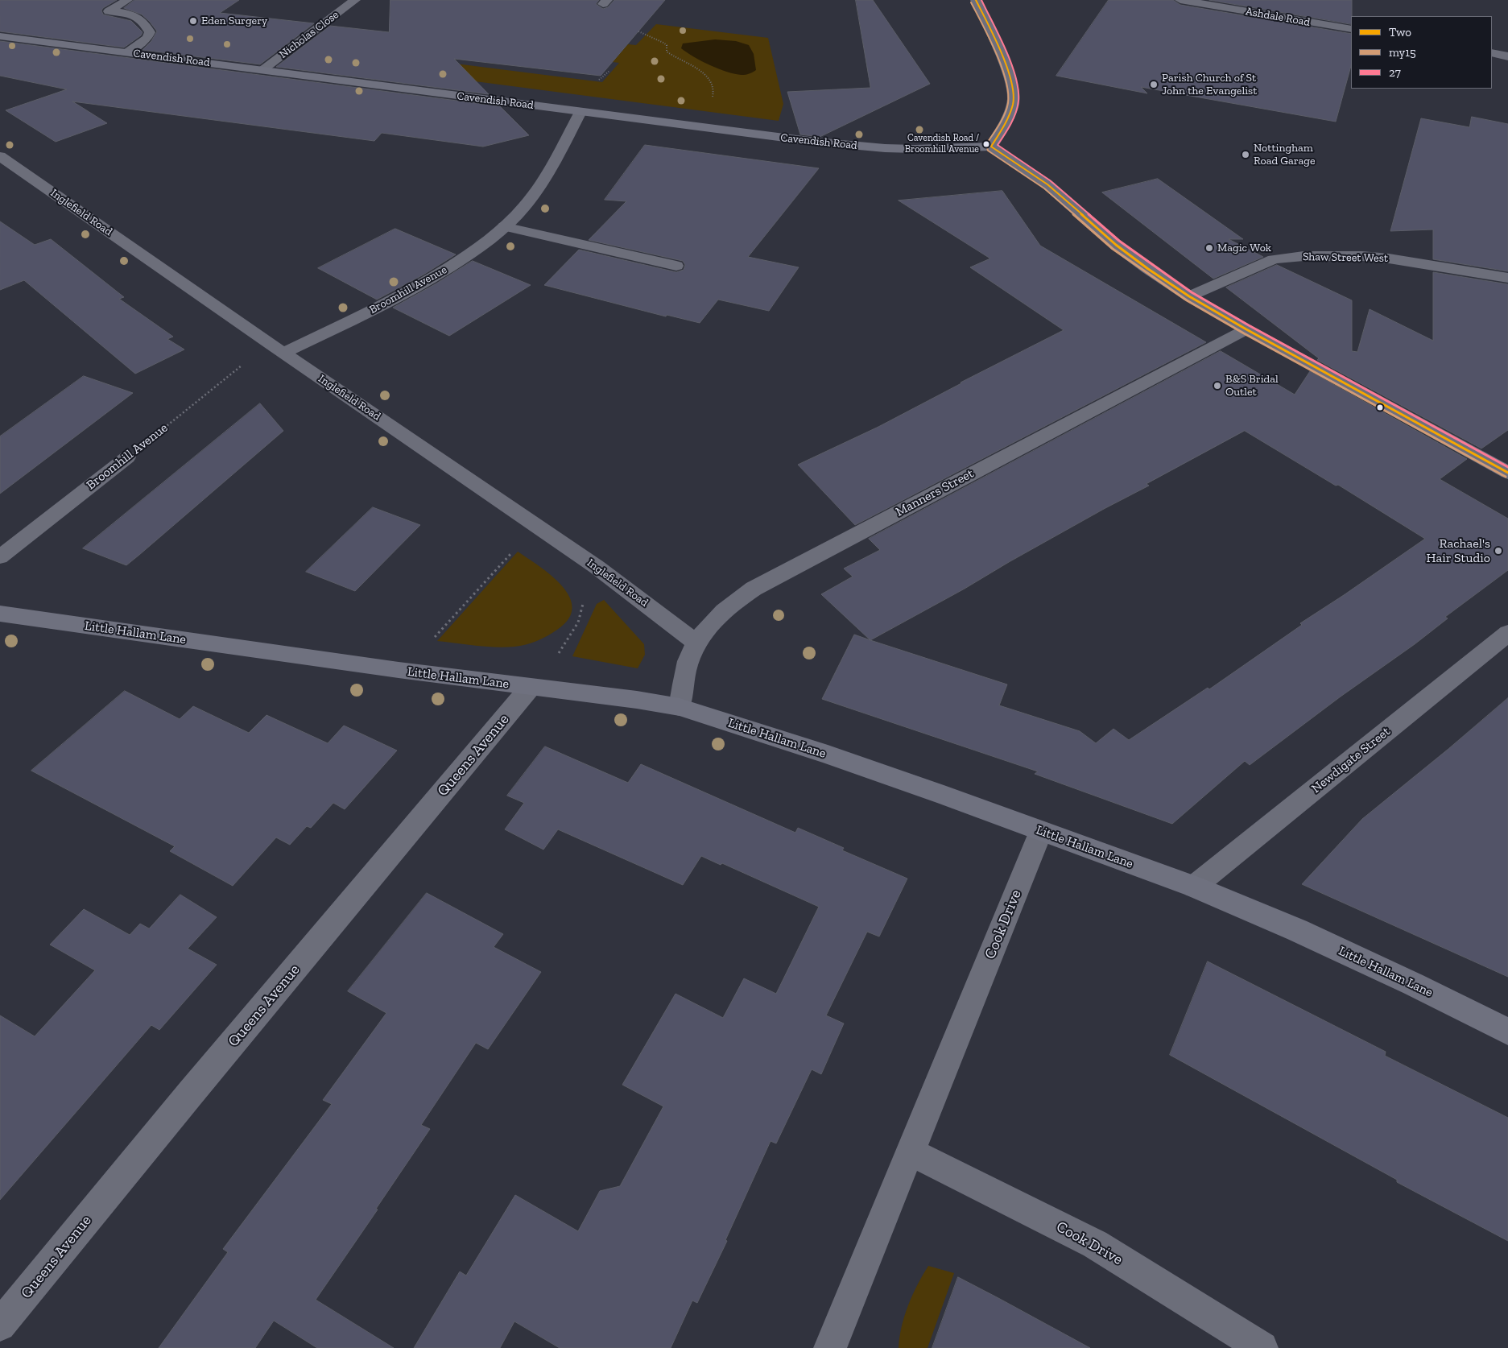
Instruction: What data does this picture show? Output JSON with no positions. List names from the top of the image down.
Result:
{
  "streets": {
    "street": [
      "Ashdale Road",
      "Nicholas Close",
      "Cavendish Road",
      "Inglefield Road",
      "Shaw Street West",
      "Broomhill Avenue",
      "Manners Street",
      "Little Hallam Lane",
      "Queens Avenue",
      "Newdigate Street",
      "Cook Drive"
    ]
  },
  "crossings": [
    ["Nicholas Close", "Cavendish Road"],
    ["Cavendish Road", "Broomhill Avenue"],
    ["Inglefield Road", "Broomhill Avenue"],
    ["Inglefield Road", "Manners Street"],
    ["Manners Street", "Little Hallam Lane"],
    ["Little Hallam Lane", "Queens Avenue"],
    ["Little Hallam Lane", "Newdigate Street"],
    ["Little Hallam Lane", "Cook Drive"]
  ],
  "places": [
    "Eden Surgery",
    "Parish Church of St John the Evangelist",
    "Cavendish Road / Broomhill Avenue",
    "Nottingham Road Garage",
    "Magic Wok",
    "B&S Bridal Outlet",
    "Rachael's Hair Studio"
  ],
  "lines": ["transit line Two", "transit line 27", "transit line my15"],
  "legend": ["Two", "my15", "27"]
}
